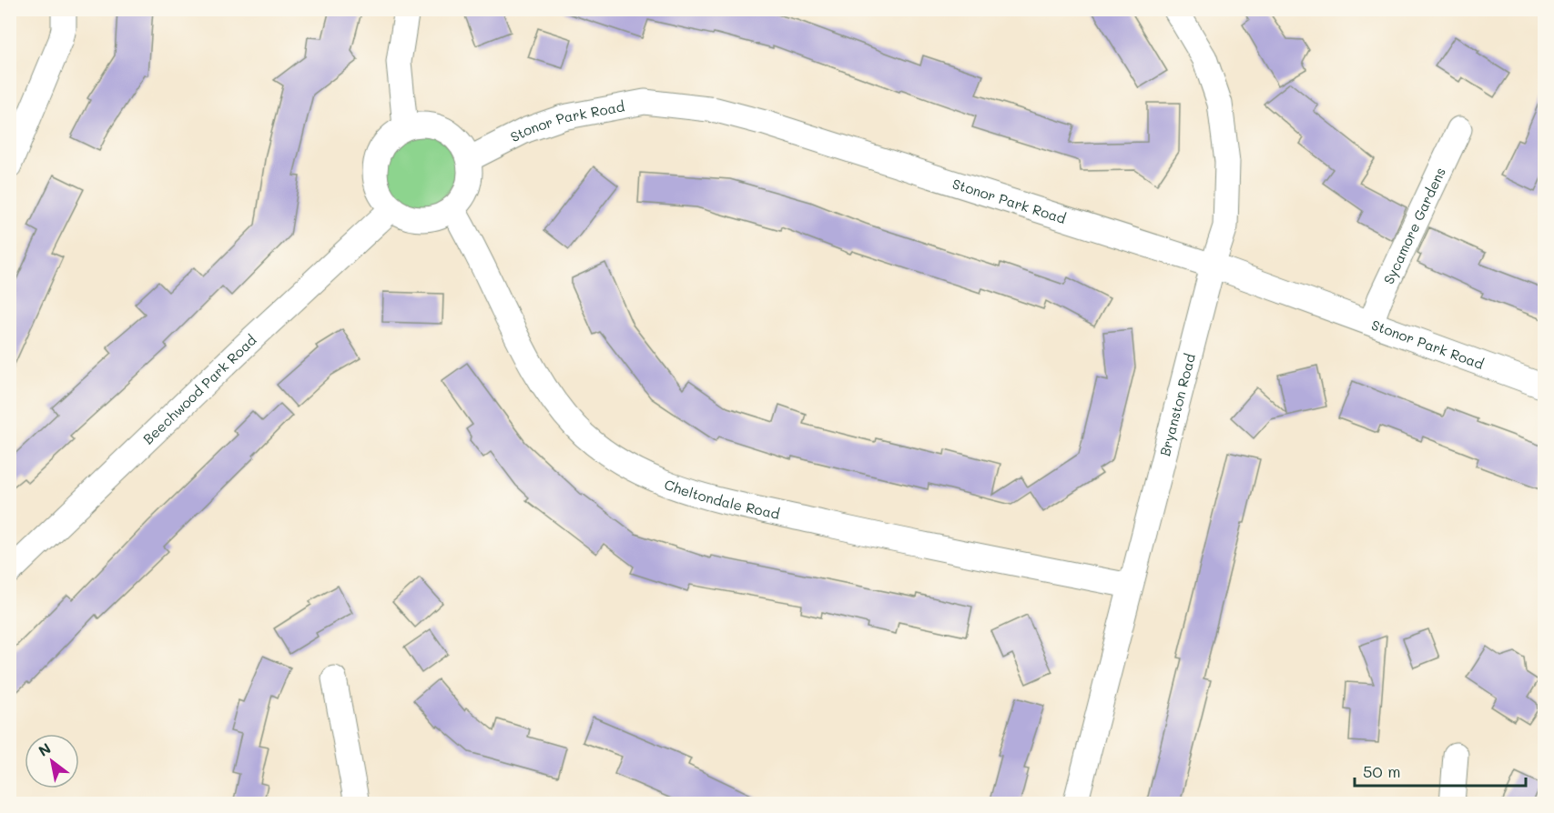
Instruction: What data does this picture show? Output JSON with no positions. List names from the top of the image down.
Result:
{
  "streets": {
    "street": [
      "Stonor Park Road",
      "Sycamore Gardens",
      "Beechwood Park Road",
      "Bryanston Road",
      "Cheltondale Road"
    ]
  },
  "crossings": [
    ["Stonor Park Road", "Sycamore Gardens"],
    ["Stonor Park Road", "Beechwood Park Road"],
    ["Stonor Park Road", "Bryanston Road"],
    ["Stonor Park Road", "Cheltondale Road"],
    ["Beechwood Park Road", "Cheltondale Road"],
    ["Bryanston Road", "Cheltondale Road"]
  ],
  "scale_bar": "50 m",
  "north": "top left"
}
